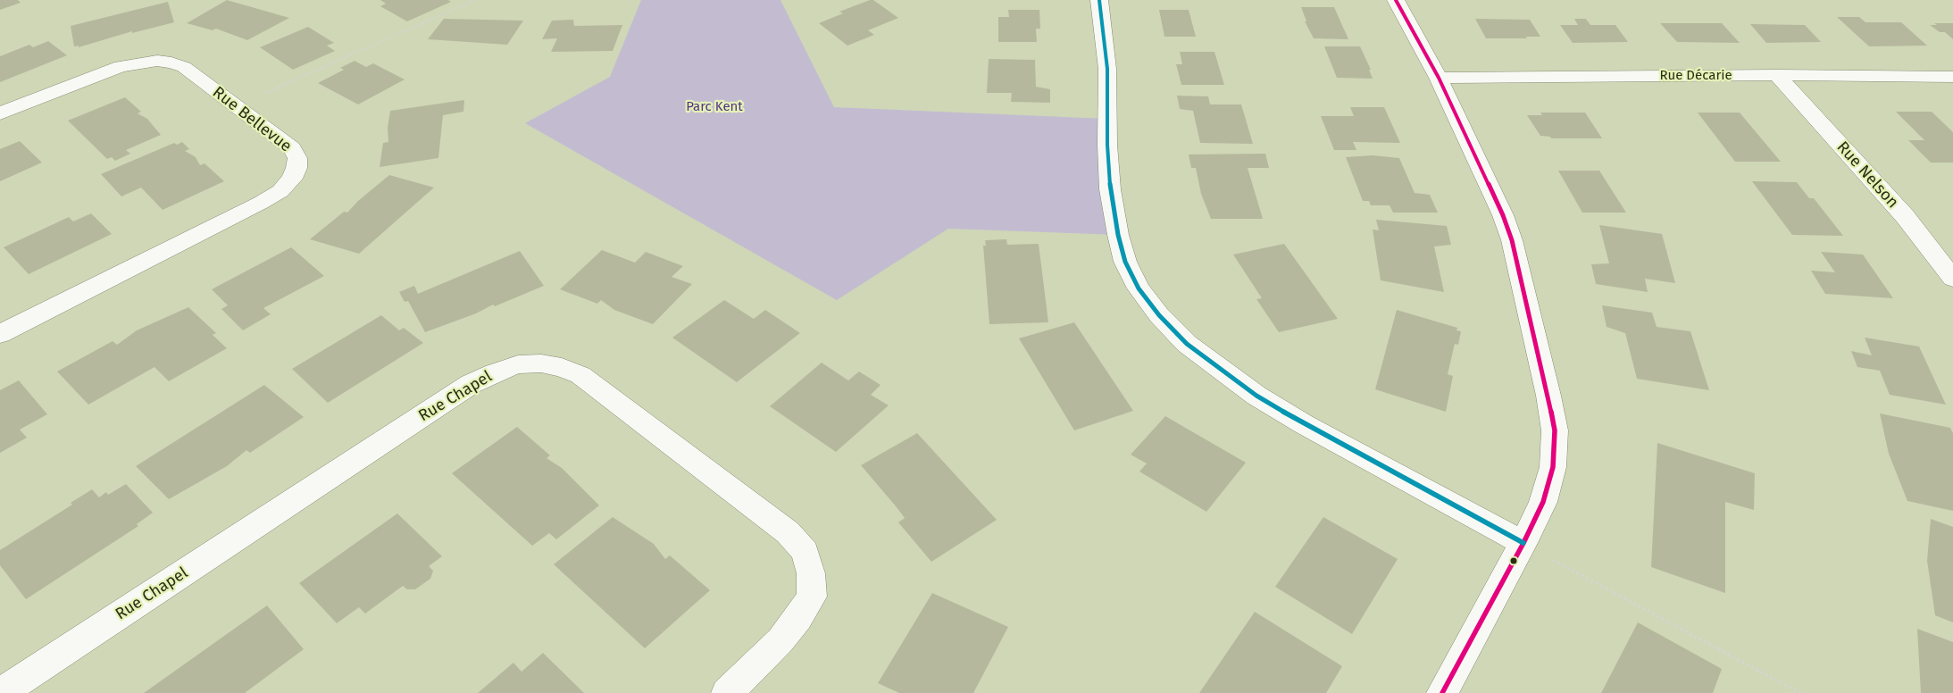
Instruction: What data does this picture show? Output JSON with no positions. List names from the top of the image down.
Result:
{
  "streets": {
    "street": [
      "Rue Décarie",
      "Rue Bellevue",
      "Rue Nelson",
      "Rue Chapel"
    ]
  },
  "crossings": [
    ["Rue Décarie", "Rue Nelson"]
  ],
  "parks": ["Parc Kent"]
}
